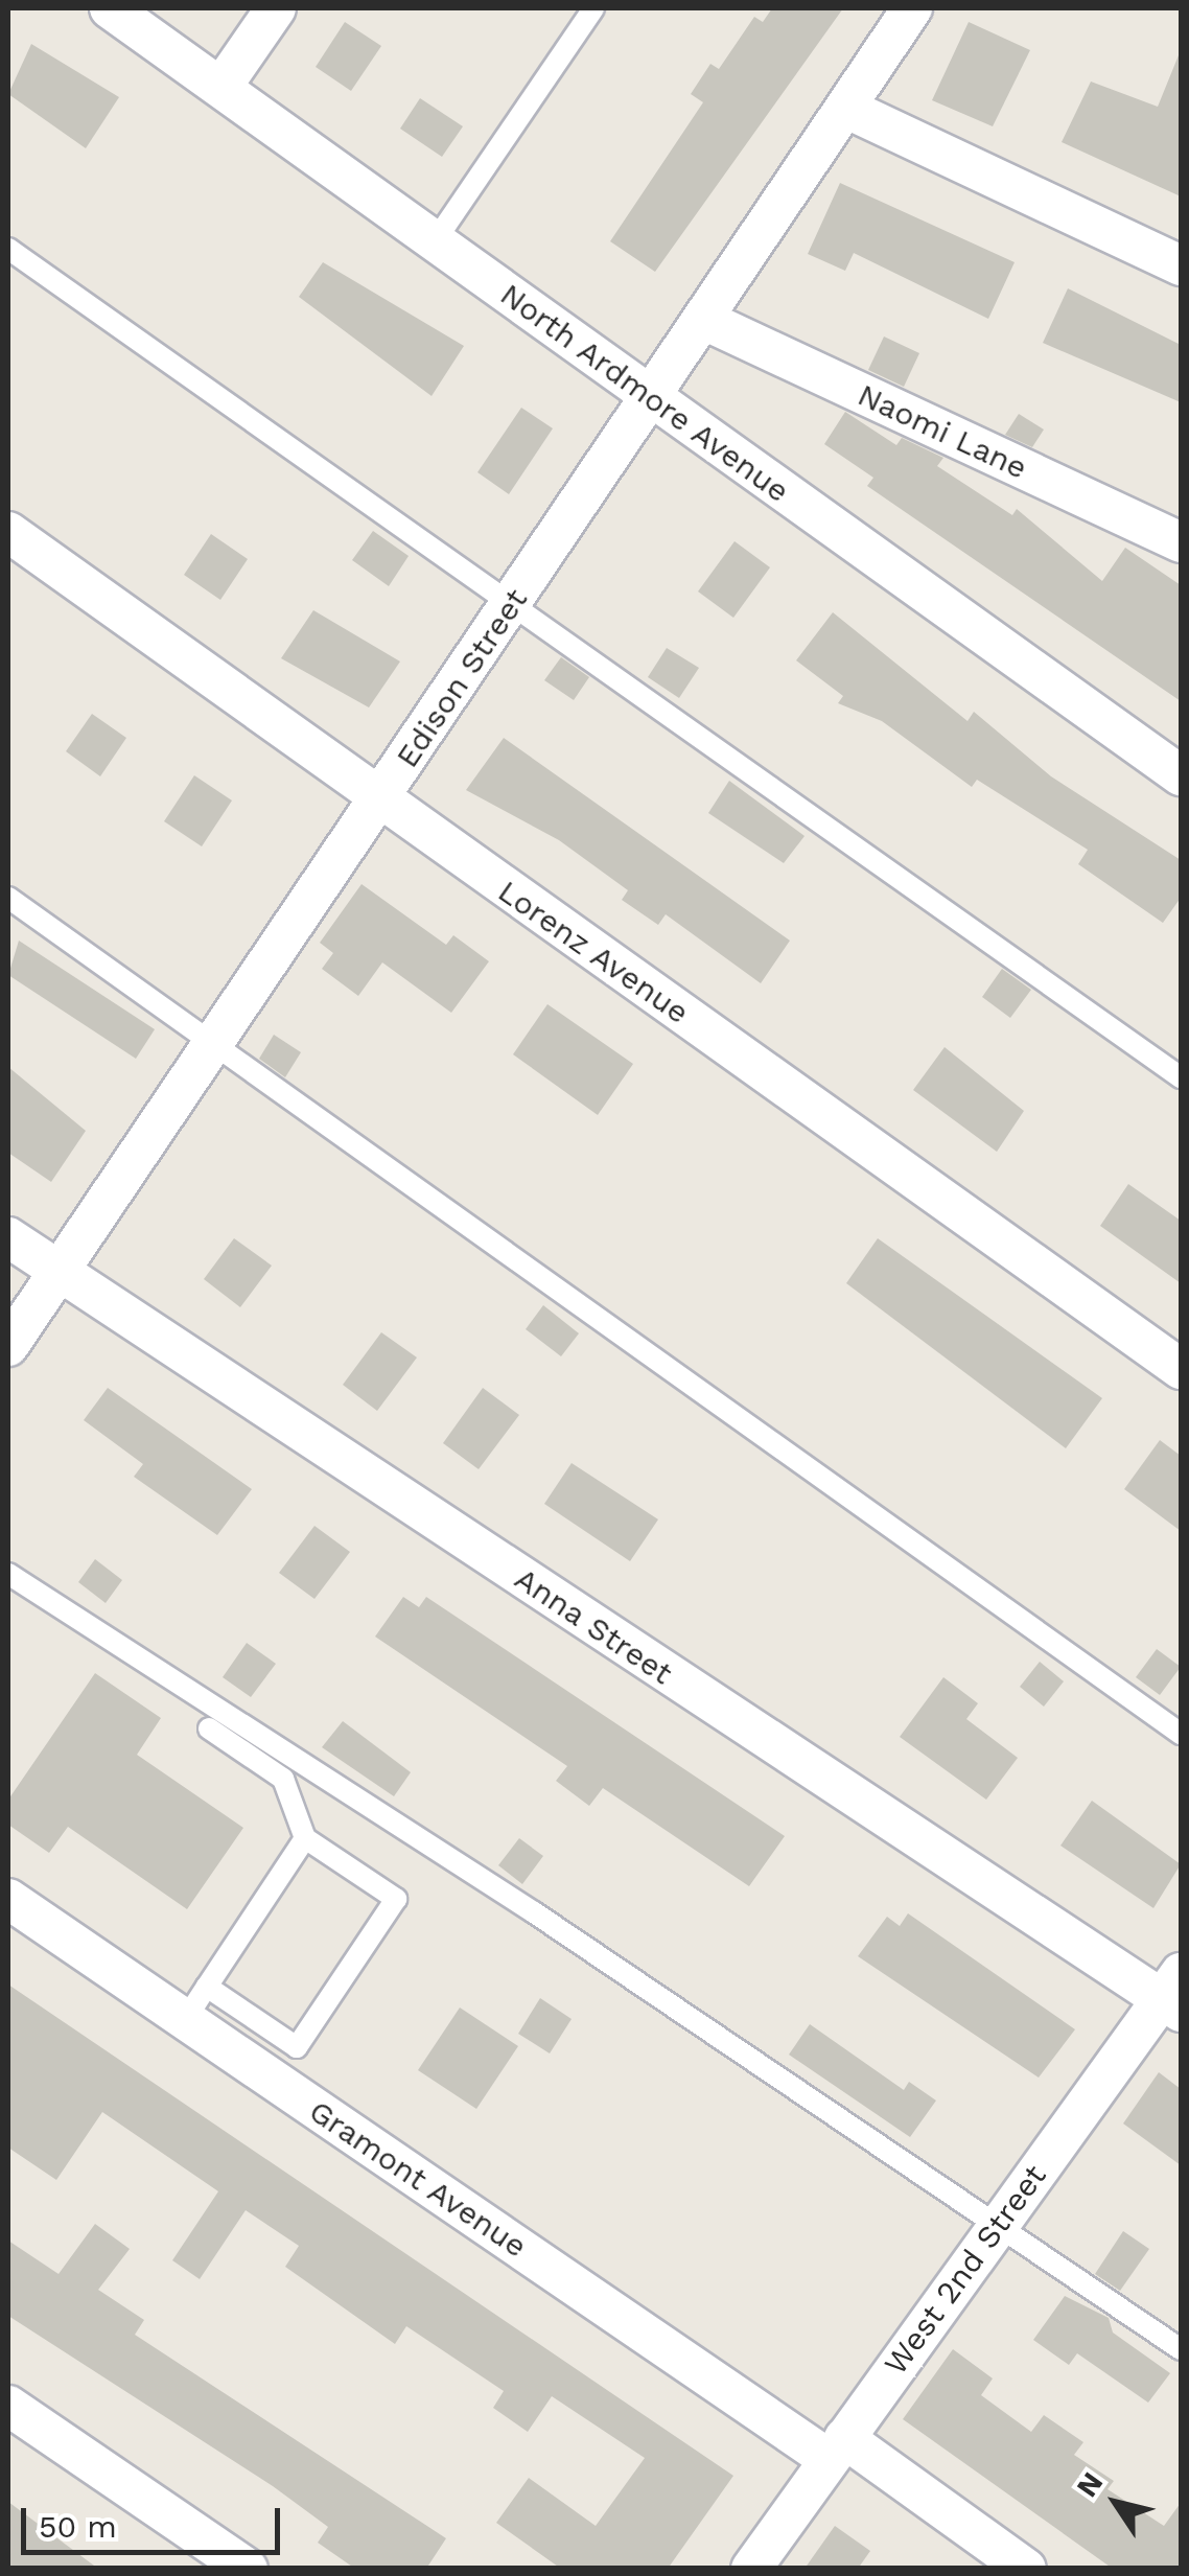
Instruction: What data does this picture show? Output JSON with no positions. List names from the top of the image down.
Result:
{
  "streets": {
    "street": [
      "North Ardmore Avenue",
      "Naomi Lane",
      "Edison Street",
      "Lorenz Avenue",
      "Anna Street",
      "Gramont Avenue",
      "West 2nd Street"
    ]
  },
  "crossings": [
    ["North Ardmore Avenue", "Edison Street"],
    ["Naomi Lane", "Edison Street"],
    ["Edison Street", "Lorenz Avenue"],
    ["Edison Street", "Anna Street"],
    ["Anna Street", "West 2nd Street"],
    ["Gramont Avenue", "West 2nd Street"]
  ],
  "scale_bar": "50 m",
  "north": "top left"
}
